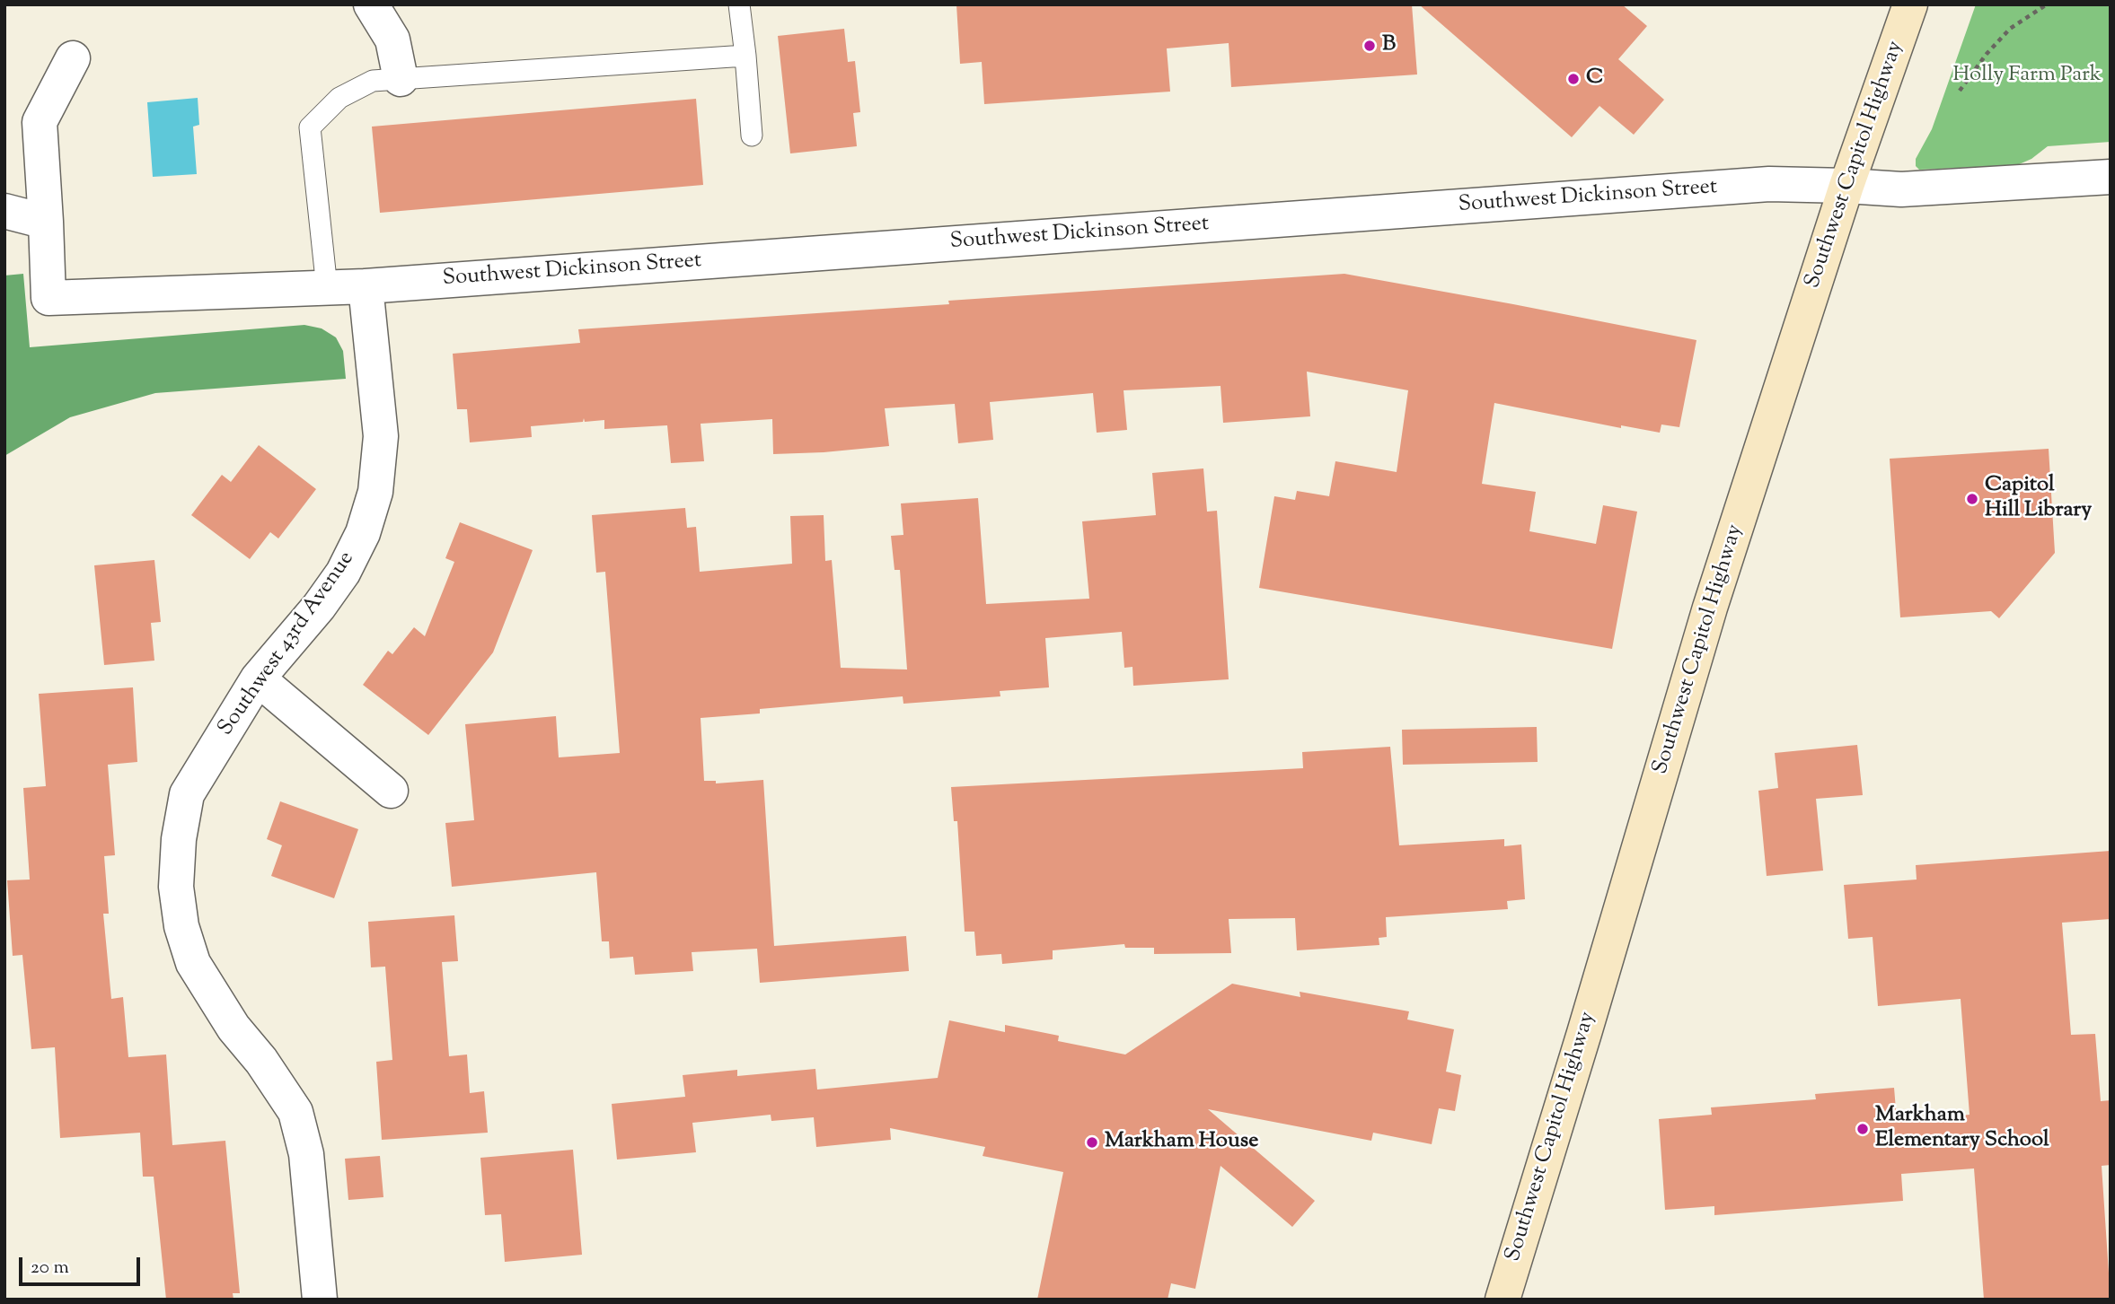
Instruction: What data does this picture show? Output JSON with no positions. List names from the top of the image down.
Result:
{
  "streets": {
    "main road": ["Southwest Capitol Highway"],
    "street": ["Southwest Dickinson Street", "Southwest 43rd Avenue"]
  },
  "crossings": [
    ["Southwest Capitol Highway", "Southwest Dickinson Street"],
    ["Southwest Dickinson Street", "Southwest 43rd Avenue"]
  ],
  "parks": ["Holly Farm Park"],
  "places": [
    "B",
    "C",
    "Capitol Hill Library",
    "Markham Elementary School",
    "Markham House"
  ],
  "scale_bar": "20 m"
}
